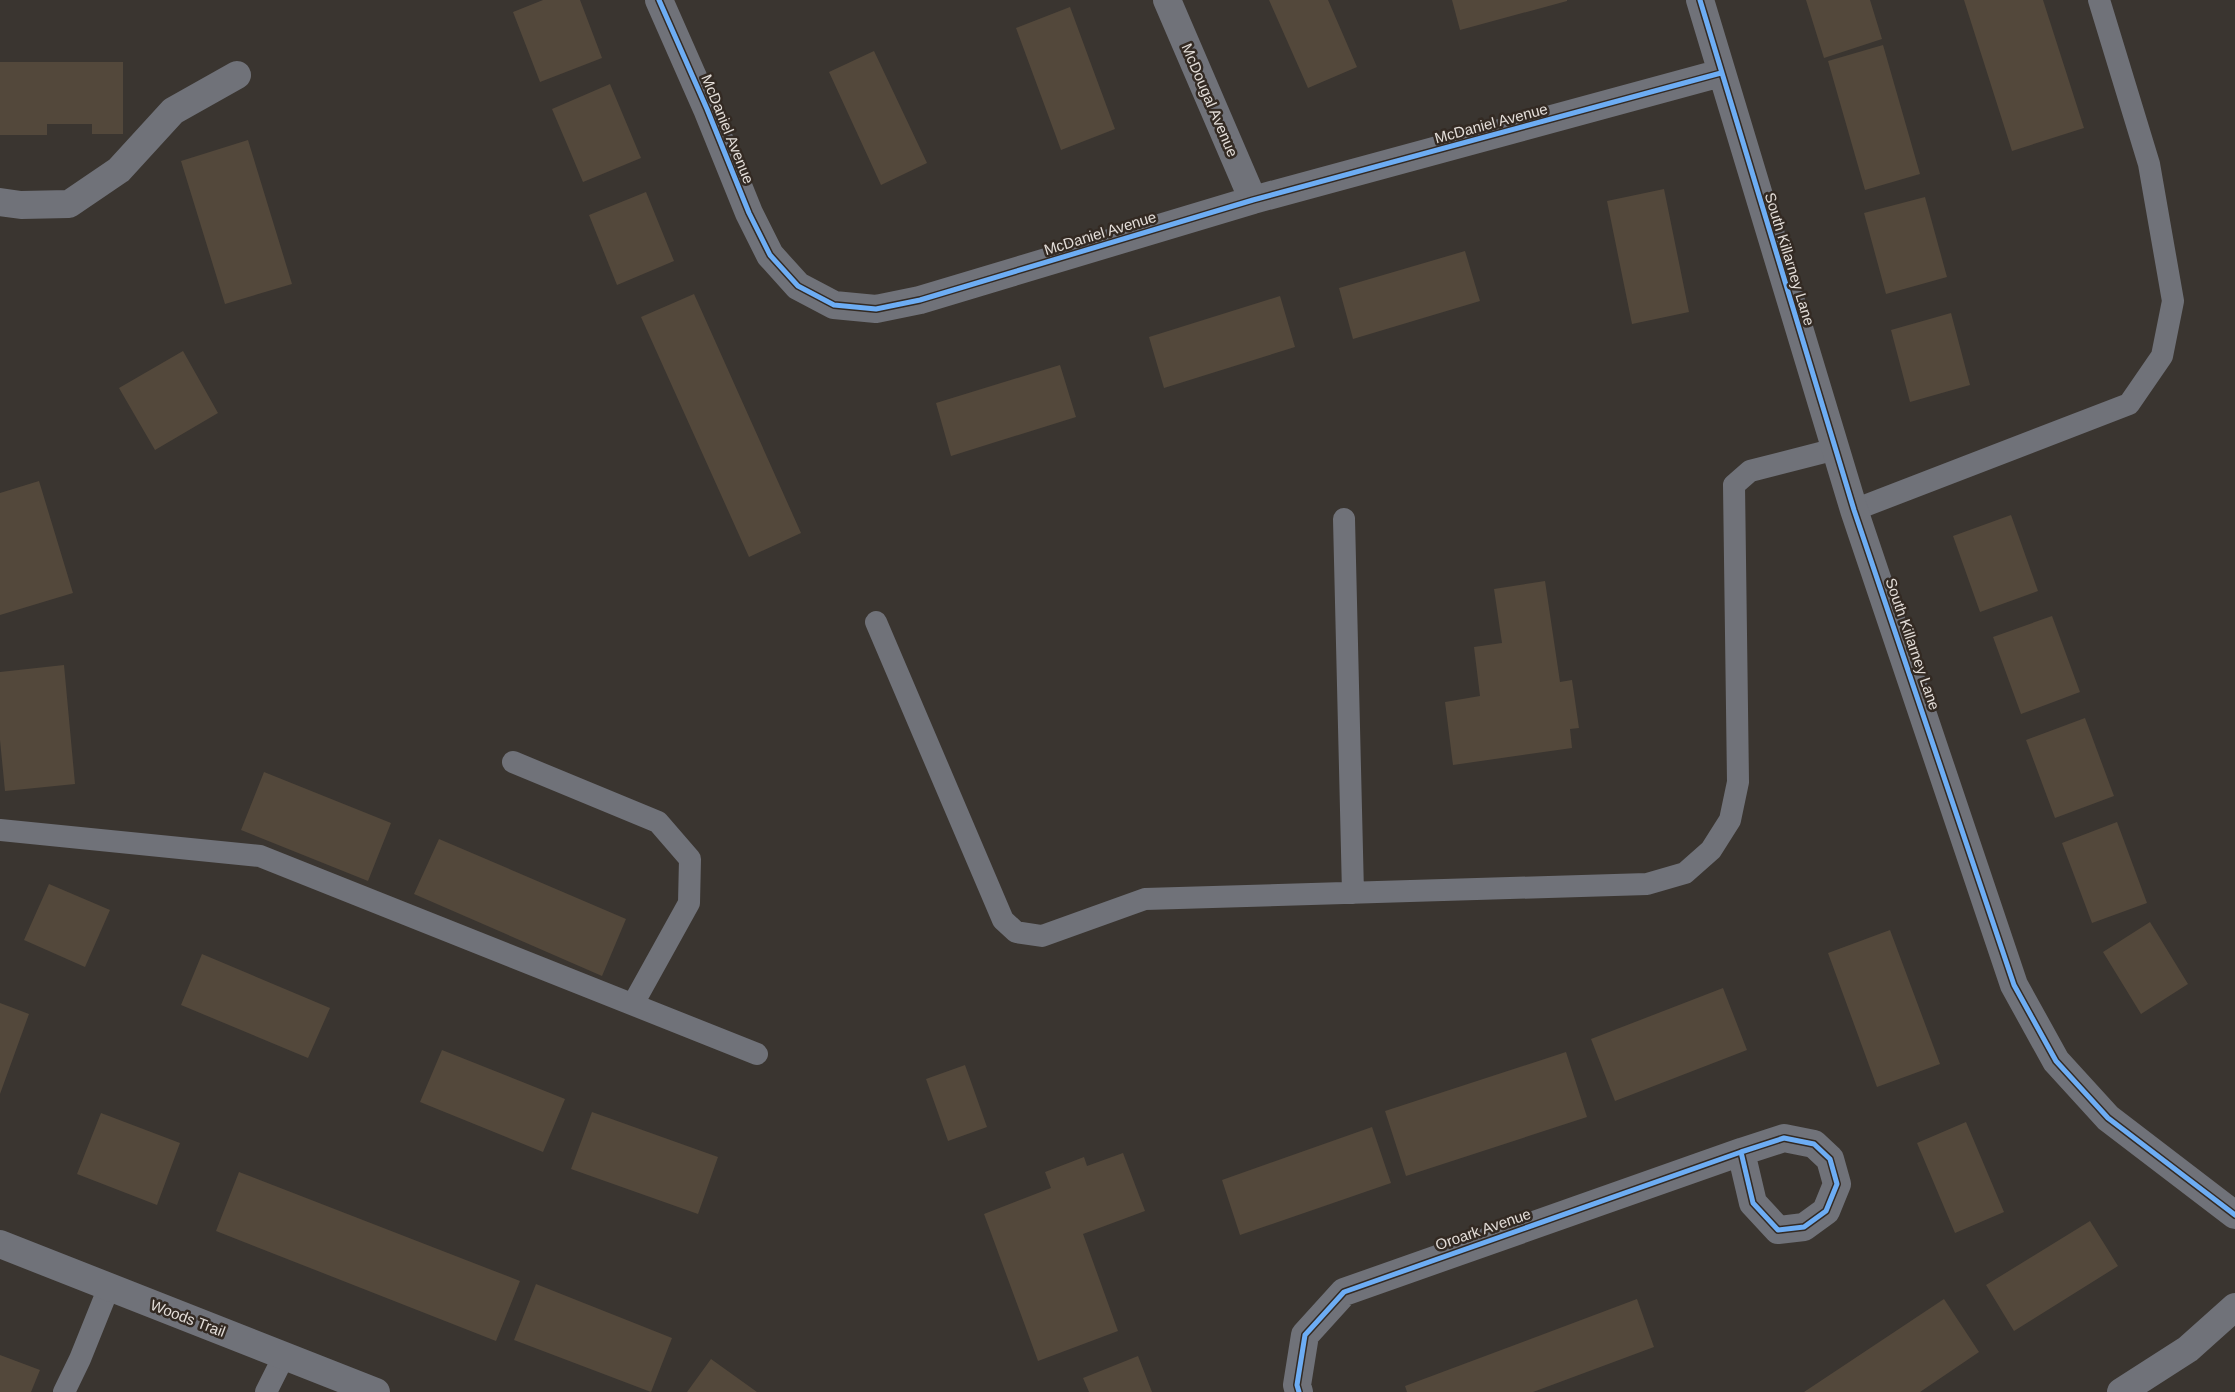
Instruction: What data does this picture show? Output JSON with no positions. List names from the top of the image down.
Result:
{
  "streets": {
    "street": [
      "McDougal Avenue",
      "McDaniel Avenue",
      "South Killarney Lane",
      "Oroark Avenue",
      "Woods Trail"
    ]
  },
  "crossings": [
    ["McDougal Avenue", "McDaniel Avenue"],
    ["McDaniel Avenue", "South Killarney Lane"]
  ]
}
